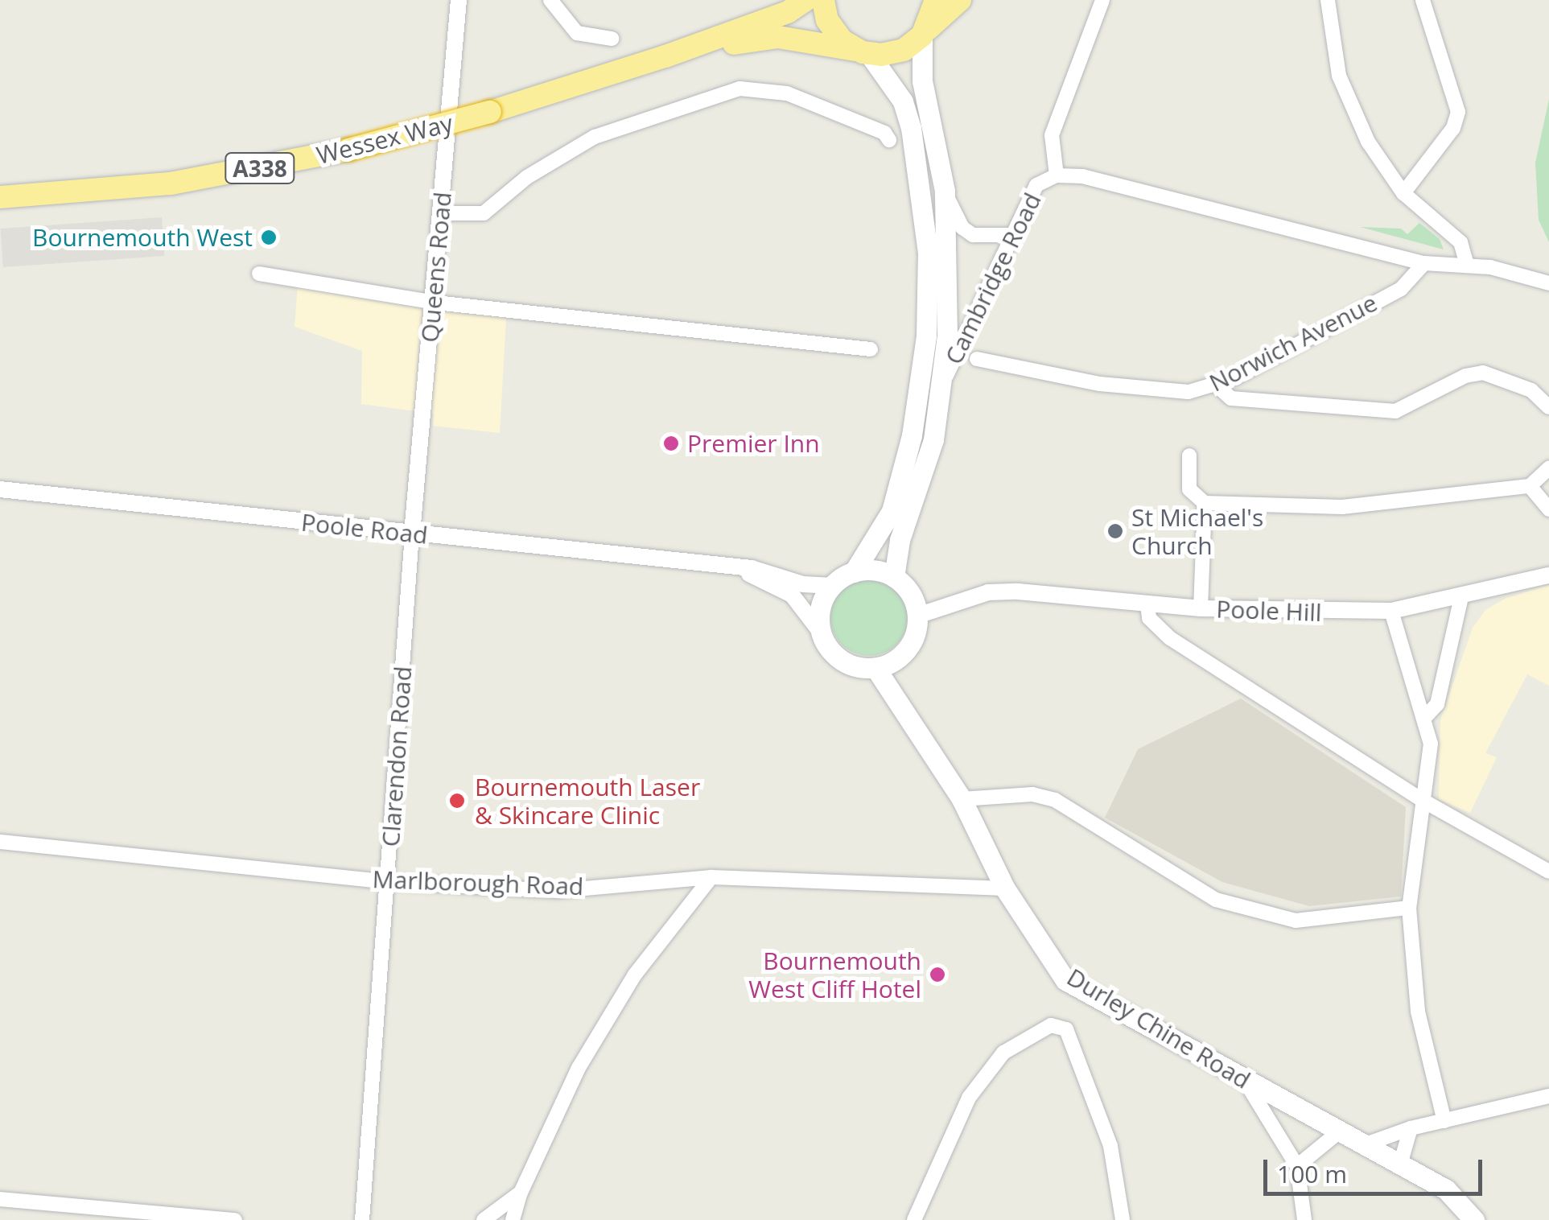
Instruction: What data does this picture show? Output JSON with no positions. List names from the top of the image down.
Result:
{
  "streets": {
    "highway": ["Wessex Way", "A338"],
    "main road": ["Cambridge Road", "Durley Chine Road"],
    "street": [
      "Queens Road",
      "Norwich Avenue",
      "Poole Road",
      "Poole Hill",
      "Clarendon Road",
      "Marlborough Road"
    ]
  },
  "crossings": [
    ["Wessex Way", "Cambridge Road"],
    ["Queens Road", "Poole Road"],
    ["Queens Road", "Clarendon Road"],
    ["Cambridge Road", "Poole Road"],
    ["Cambridge Road", "Durley Chine Road"],
    ["Poole Road", "Clarendon Road"],
    ["Poole Road", "Durley Chine Road"],
    ["Clarendon Road", "Marlborough Road"],
    ["Marlborough Road", "Durley Chine Road"]
  ],
  "places": [
    "Bournemouth West",
    "Premier Inn",
    "St Michael's Church",
    "Bournemouth Laser & Skincare Clinic",
    "Bournemouth West Cliff Hotel"
  ],
  "scale_bar": "100 m"
}
